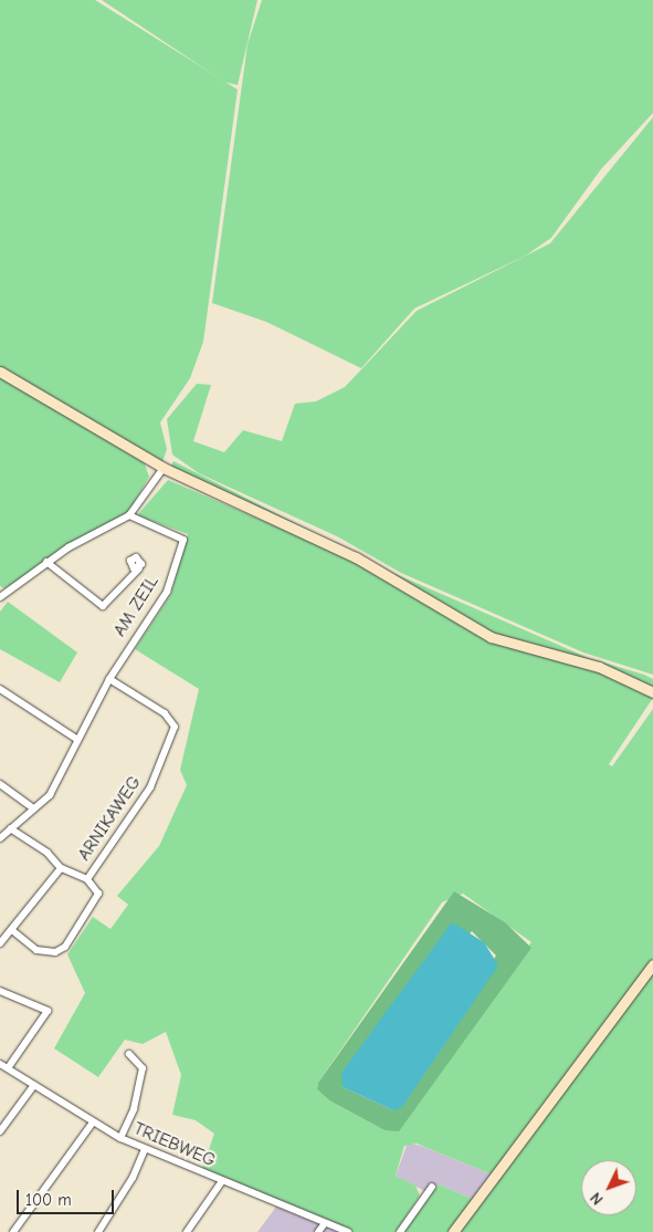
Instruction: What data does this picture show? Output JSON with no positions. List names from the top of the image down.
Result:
{
  "streets": {
    "street": ["AM ZEIL", "ARNIKAWEG", "TRIEBWEG"]
  },
  "crossings": [
    ["AM ZEIL", "ARNIKAWEG"]
  ],
  "scale_bar": "100 m",
  "north": "bottom left"
}
